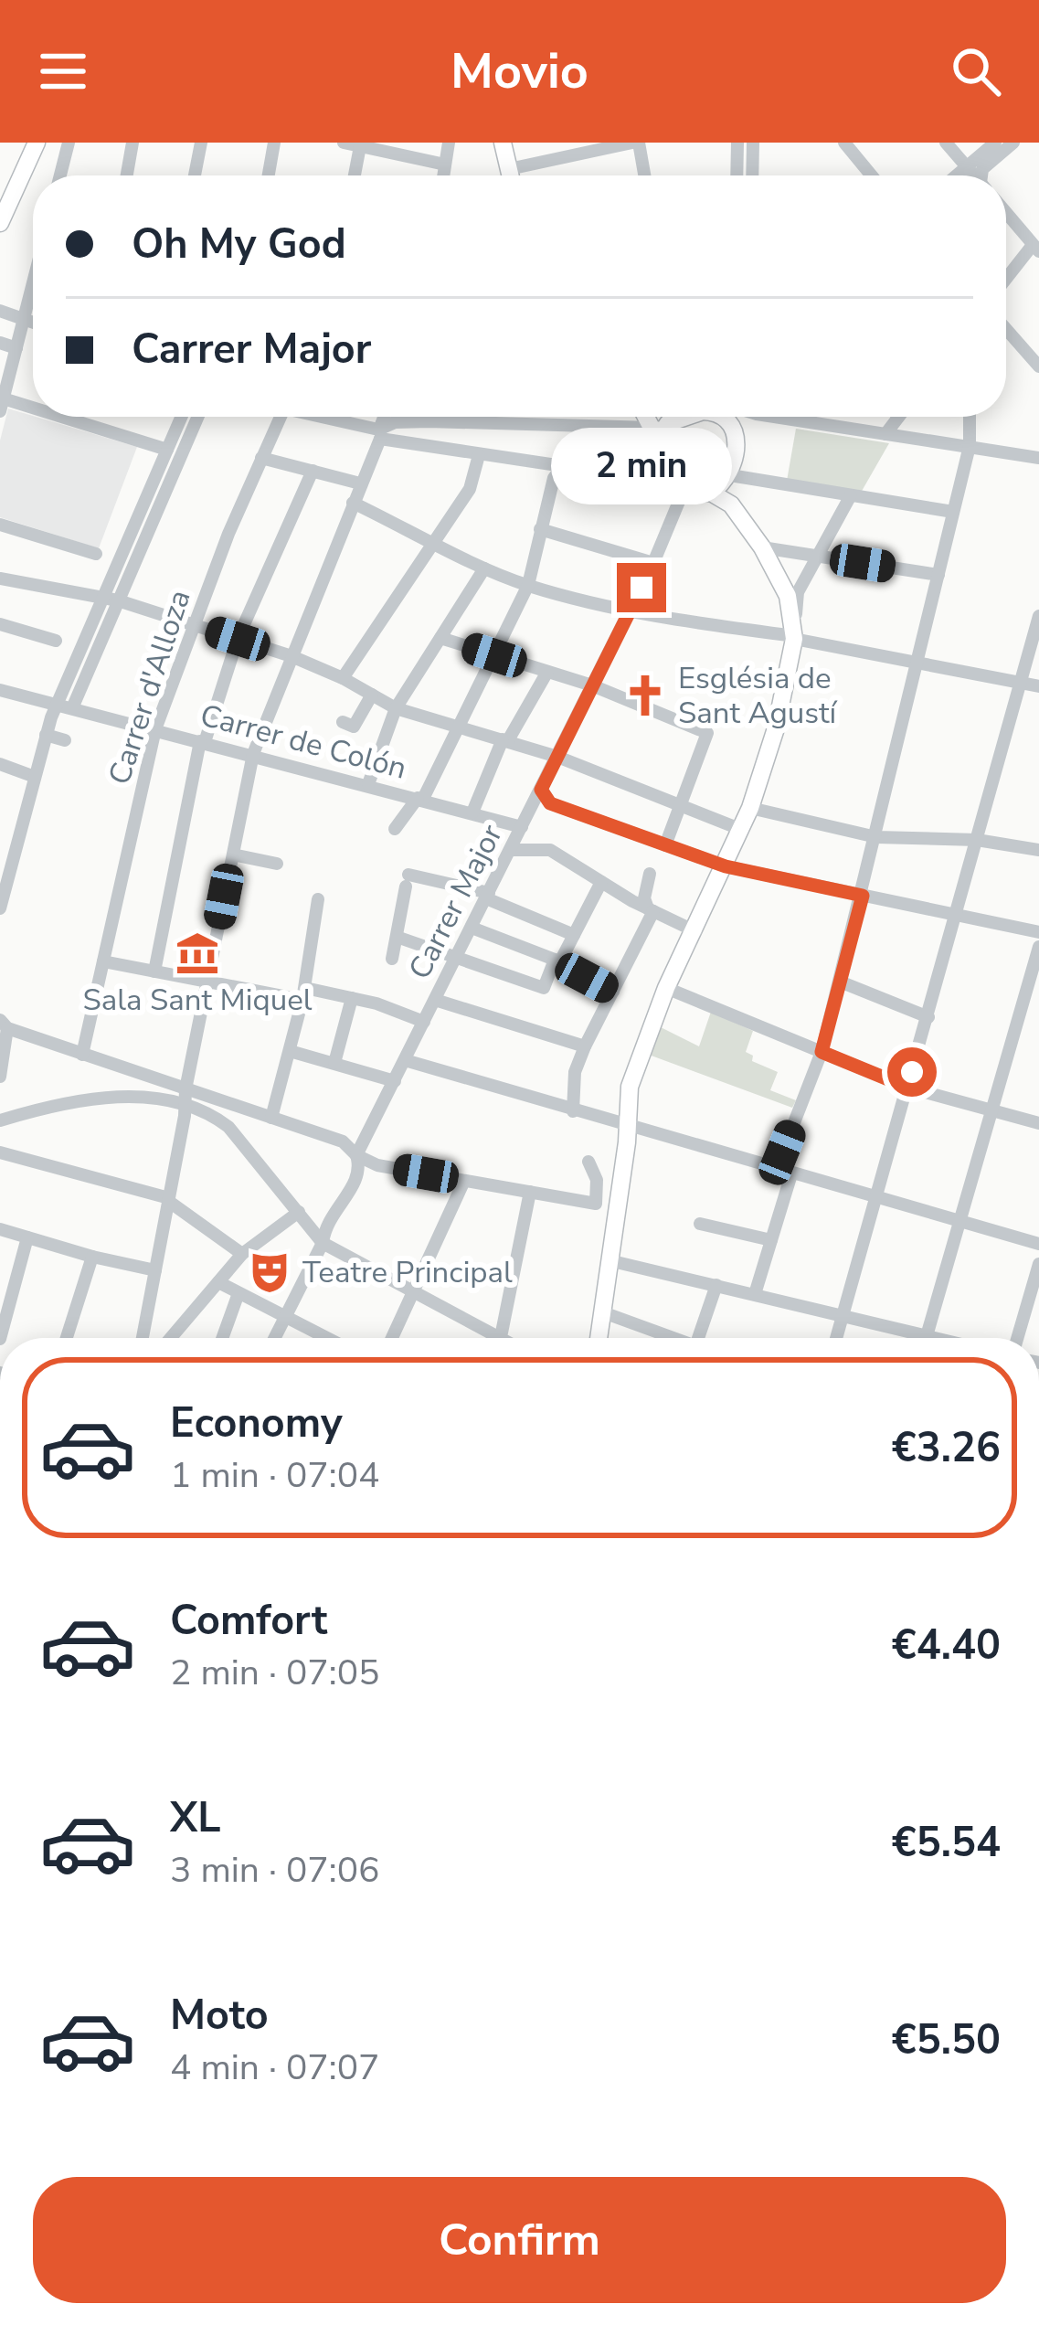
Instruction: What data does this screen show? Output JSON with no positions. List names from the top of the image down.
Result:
{
  "streets": {
    "street": ["Carrer d'Alloza", "Carrer de Colón", "Carrer Major"]
  },
  "crossings": [
    ["Carrer d'Alloza", "Carrer de Colón"],
    ["Carrer de Colón", "Carrer Major"]
  ],
  "places": {
    "church": ["Església de Sant Agustí"],
    "museum": ["Sala Sant Miquel"],
    "theatre": ["Teatre Principal"]
  },
  "page": {
    "header": "Movio",
    "banner": ["Oh My God", "Carrer Major"],
    "bubble": "2 min",
    "list": [
      {
        "name": "Economy",
        "note": "1 min · 07:04",
        "value": "€3.26"
      },
      {
        "name": "Comfort",
        "note": "2 min · 07:05",
        "value": "€4.40"
      },
      {
        "name": "XL",
        "note": "3 min · 07:06",
        "value": "€5.54"
      },
      {
        "name": "Moto",
        "note": "4 min · 07:07",
        "value": "€5.50"
      }
    ],
    "buttons": "Confirm"
  }
}
